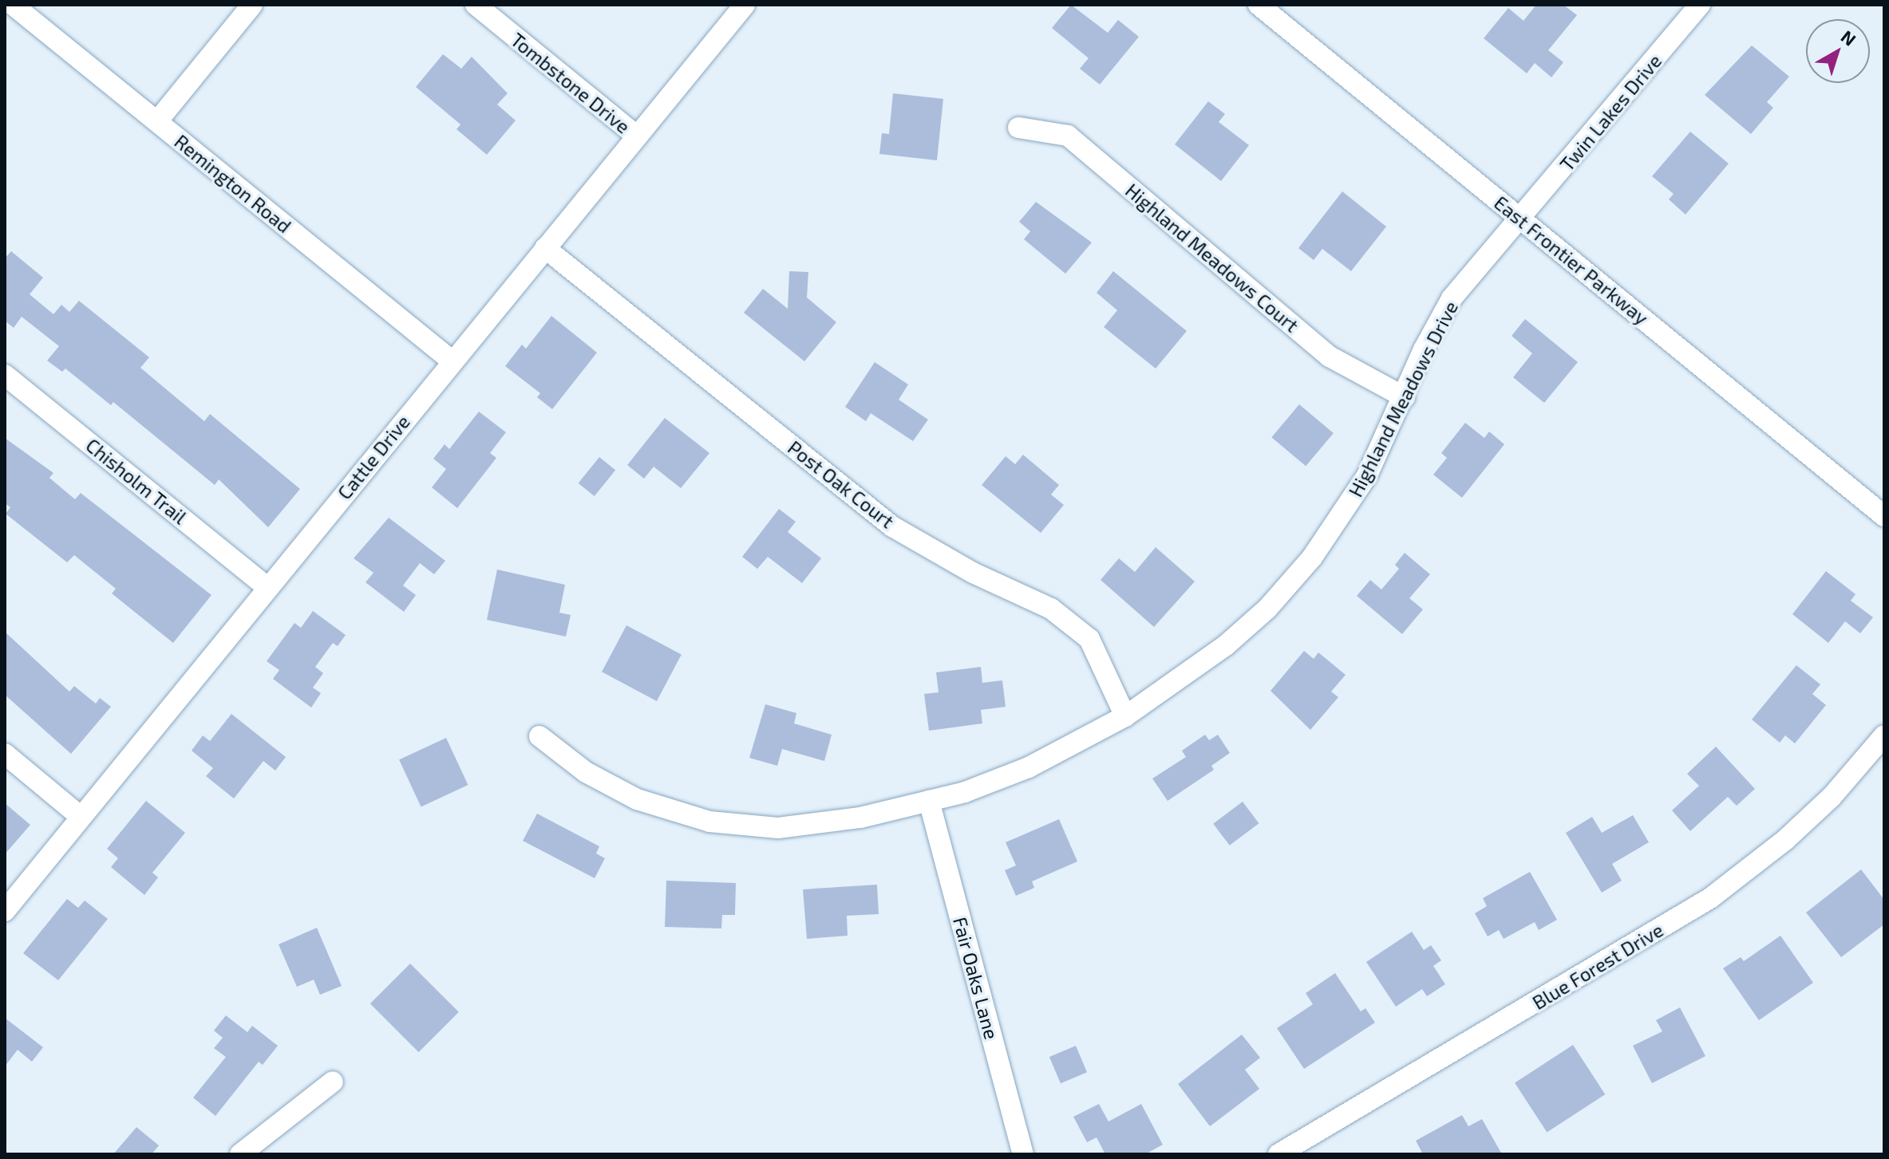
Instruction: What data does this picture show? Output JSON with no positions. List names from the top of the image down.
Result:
{
  "streets": {
    "street": [
      "Tombstone Drive",
      "Twin Lakes Drive",
      "Remington Road",
      "Highland Meadows Court",
      "East Frontier Parkway",
      "Highland Meadows Drive",
      "Cattle Drive",
      "Chisholm Trail",
      "Post Oak Court",
      "Blue Forest Drive",
      "Fair Oaks Lane"
    ]
  },
  "crossings": [
    ["Tombstone Drive", "Cattle Drive"],
    ["Twin Lakes Drive", "East Frontier Parkway"],
    ["Twin Lakes Drive", "Highland Meadows Drive"],
    ["Remington Road", "Cattle Drive"],
    ["Highland Meadows Court", "Highland Meadows Drive"],
    ["East Frontier Parkway", "Highland Meadows Drive"],
    ["Highland Meadows Drive", "Post Oak Court"],
    ["Highland Meadows Drive", "Fair Oaks Lane"],
    ["Cattle Drive", "Chisholm Trail"],
    ["Cattle Drive", "Post Oak Court"]
  ],
  "north": "top right"
}
